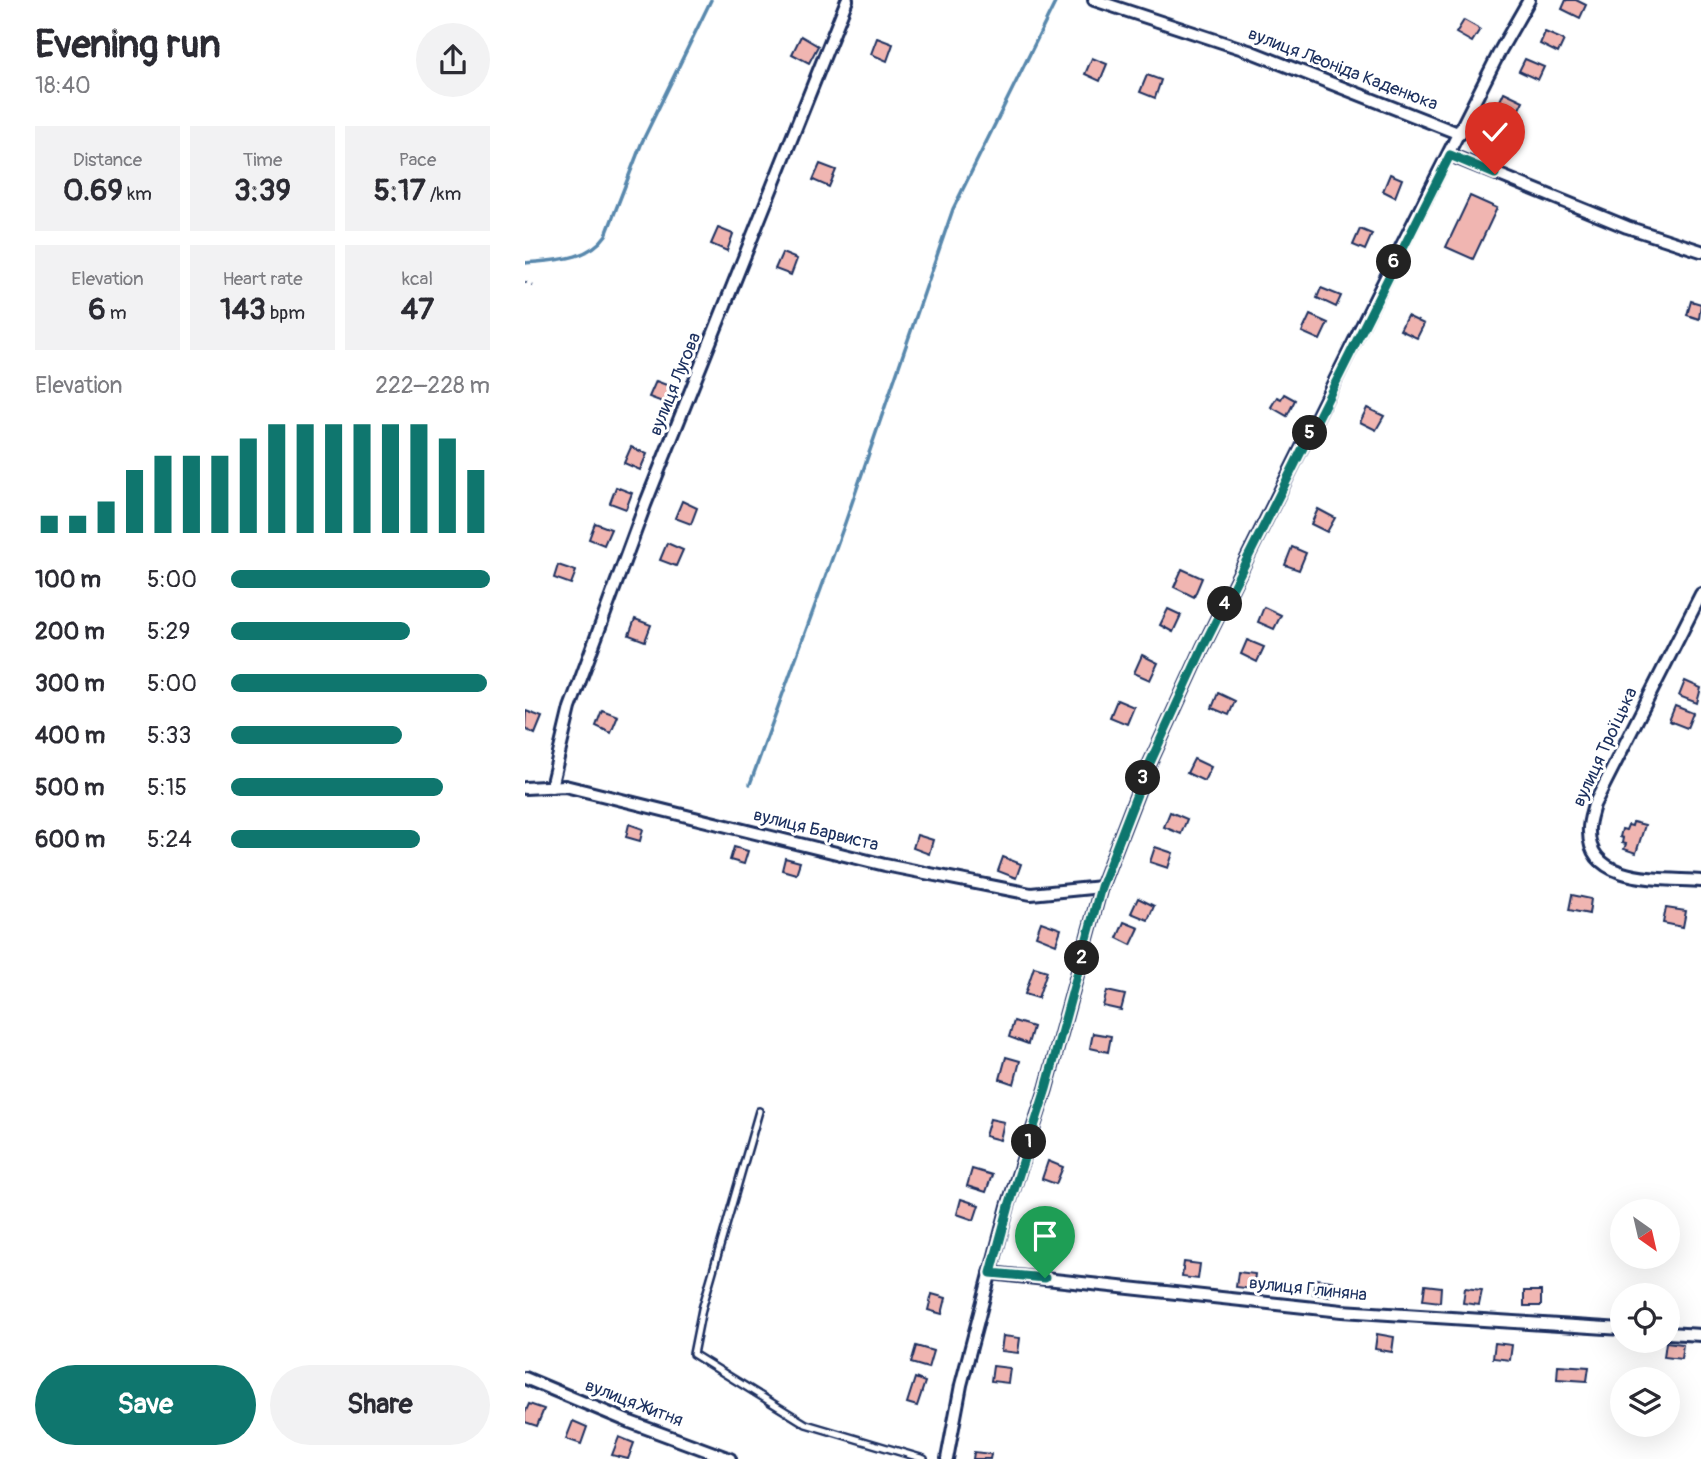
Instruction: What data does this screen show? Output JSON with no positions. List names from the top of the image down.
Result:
{
  "streets": {
    "street": [
      "вулиця Леоніда Каденюка",
      "вулиця Лугова",
      "вулиця Троїцька",
      "вулиця Барвиста",
      "вулиця Глиняна",
      "вулиця Житня"
    ]
  },
  "crossings": [
    ["вулиця Лугова", "вулиця Барвиста"]
  ],
  "north": "bottom right",
  "page": {
    "heading": ["Evening run", "18:40"],
    "stats": [
      ["Distance", "0.69 km"],
      ["Time", "3:39"],
      ["Pace", "5:17 /km"],
      ["Elevation", "6 m"],
      ["Heart rate", "143 bpm"],
      ["kcal", "47"]
    ],
    "pins": [
      "6",
      "5",
      "4",
      "3",
      "2",
      "1"
    ],
    "chart": ["Elevation", "222–228 m"],
    "list": [
      {
        "name": "100 m",
        "note": "5:00"
      },
      {
        "name": "200 m",
        "note": "5:29"
      },
      {
        "name": "300 m",
        "note": "5:00"
      },
      {
        "name": "400 m",
        "note": "5:33"
      },
      {
        "name": "500 m",
        "note": "5:15"
      },
      {
        "name": "600 m",
        "note": "5:24"
      }
    ],
    "buttons": ["Save", "Share"]
  }
}
